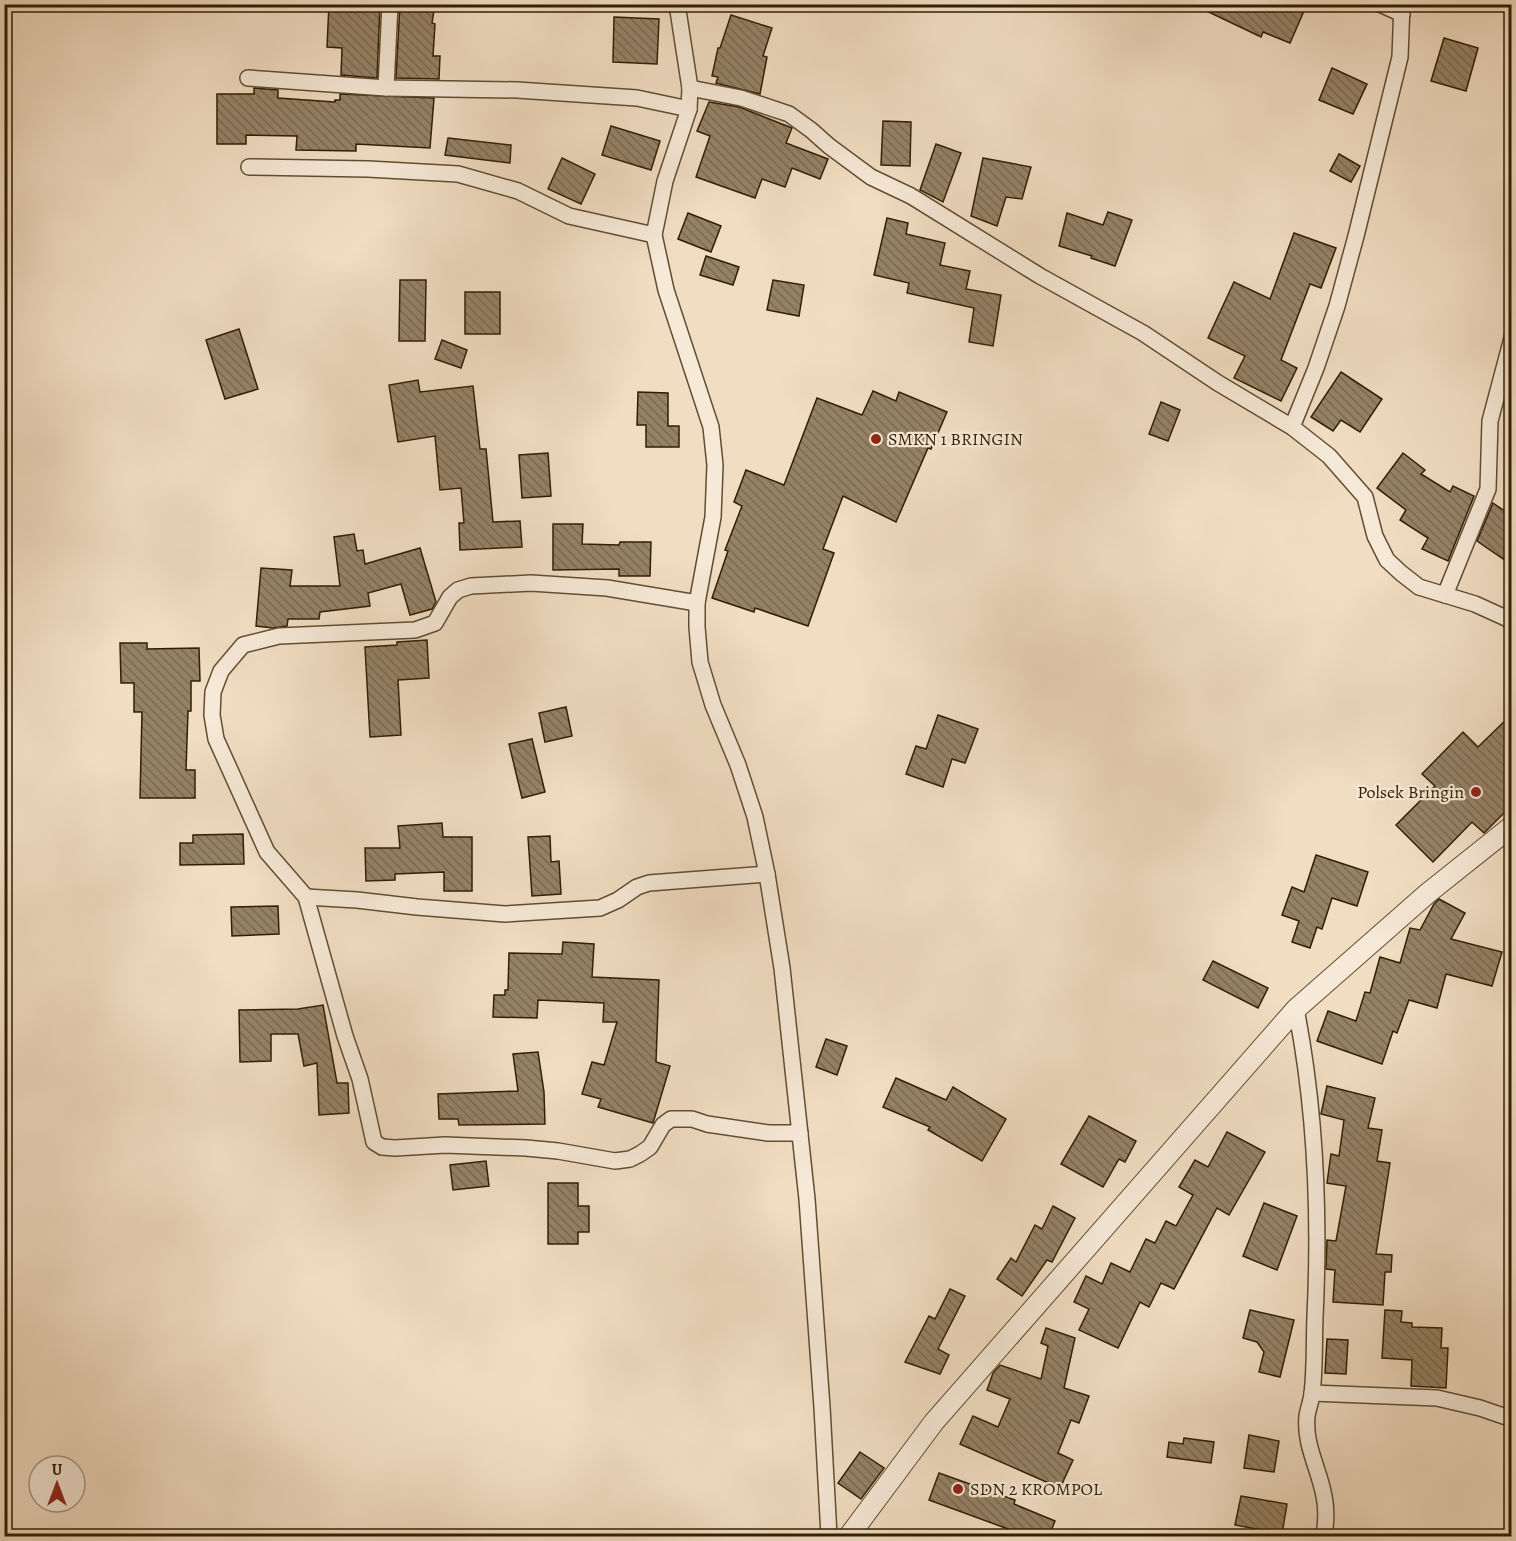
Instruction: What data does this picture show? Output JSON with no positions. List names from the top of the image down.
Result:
{
  "places": ["SMKN 1 BRINGIN", "Polsek Bringin", "SDN 2 KROMPOL"],
  "north": "top"
}
